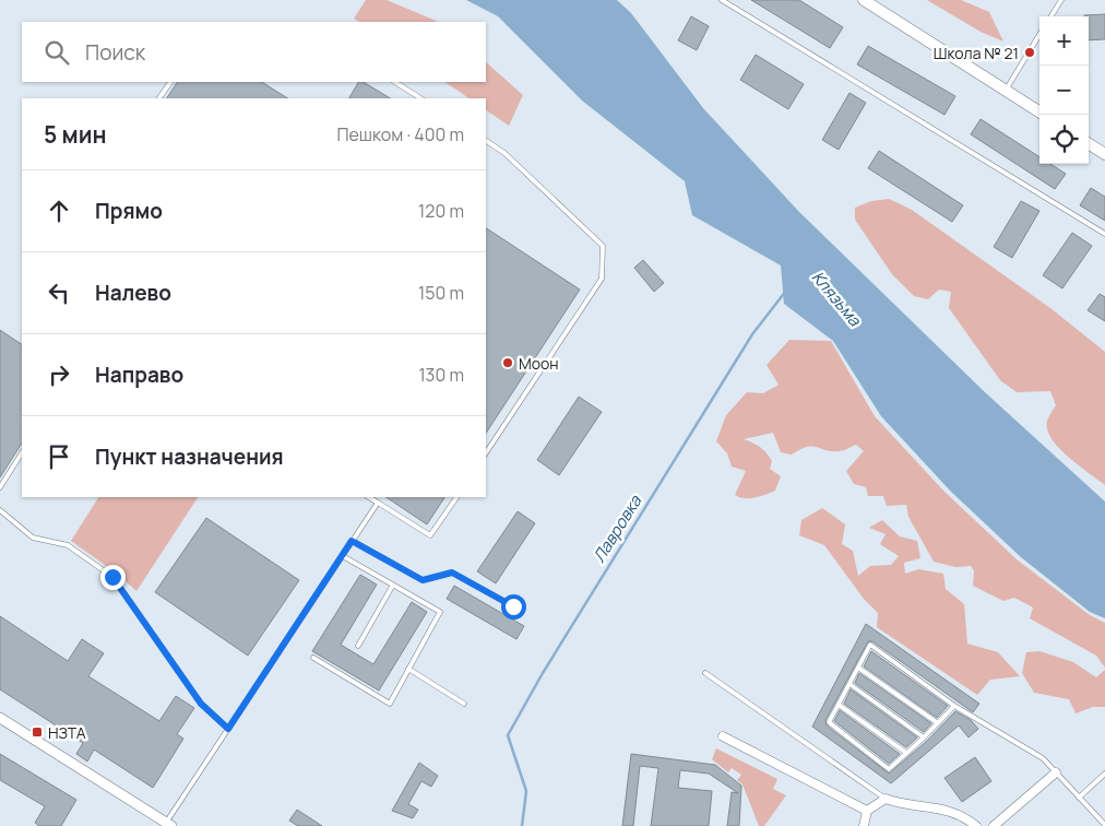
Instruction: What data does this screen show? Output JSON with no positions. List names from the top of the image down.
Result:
{
  "water": ["Клязьма", "Лавровка"],
  "places": {
    "other": ["Школа № 21", "Моон"],
    "transit": ["НЗТА"]
  },
  "page": {
    "map_buttons": ["+", "−"],
    "search": "Поиск",
    "heading": ["5 мин", "Пешком · 400 m"],
    "list": [
      ["Прямо", "120 m"],
      ["Налево", "150 m"],
      ["Направо", "130 m"],
      "Пункт назначения"
    ]
  }
}
